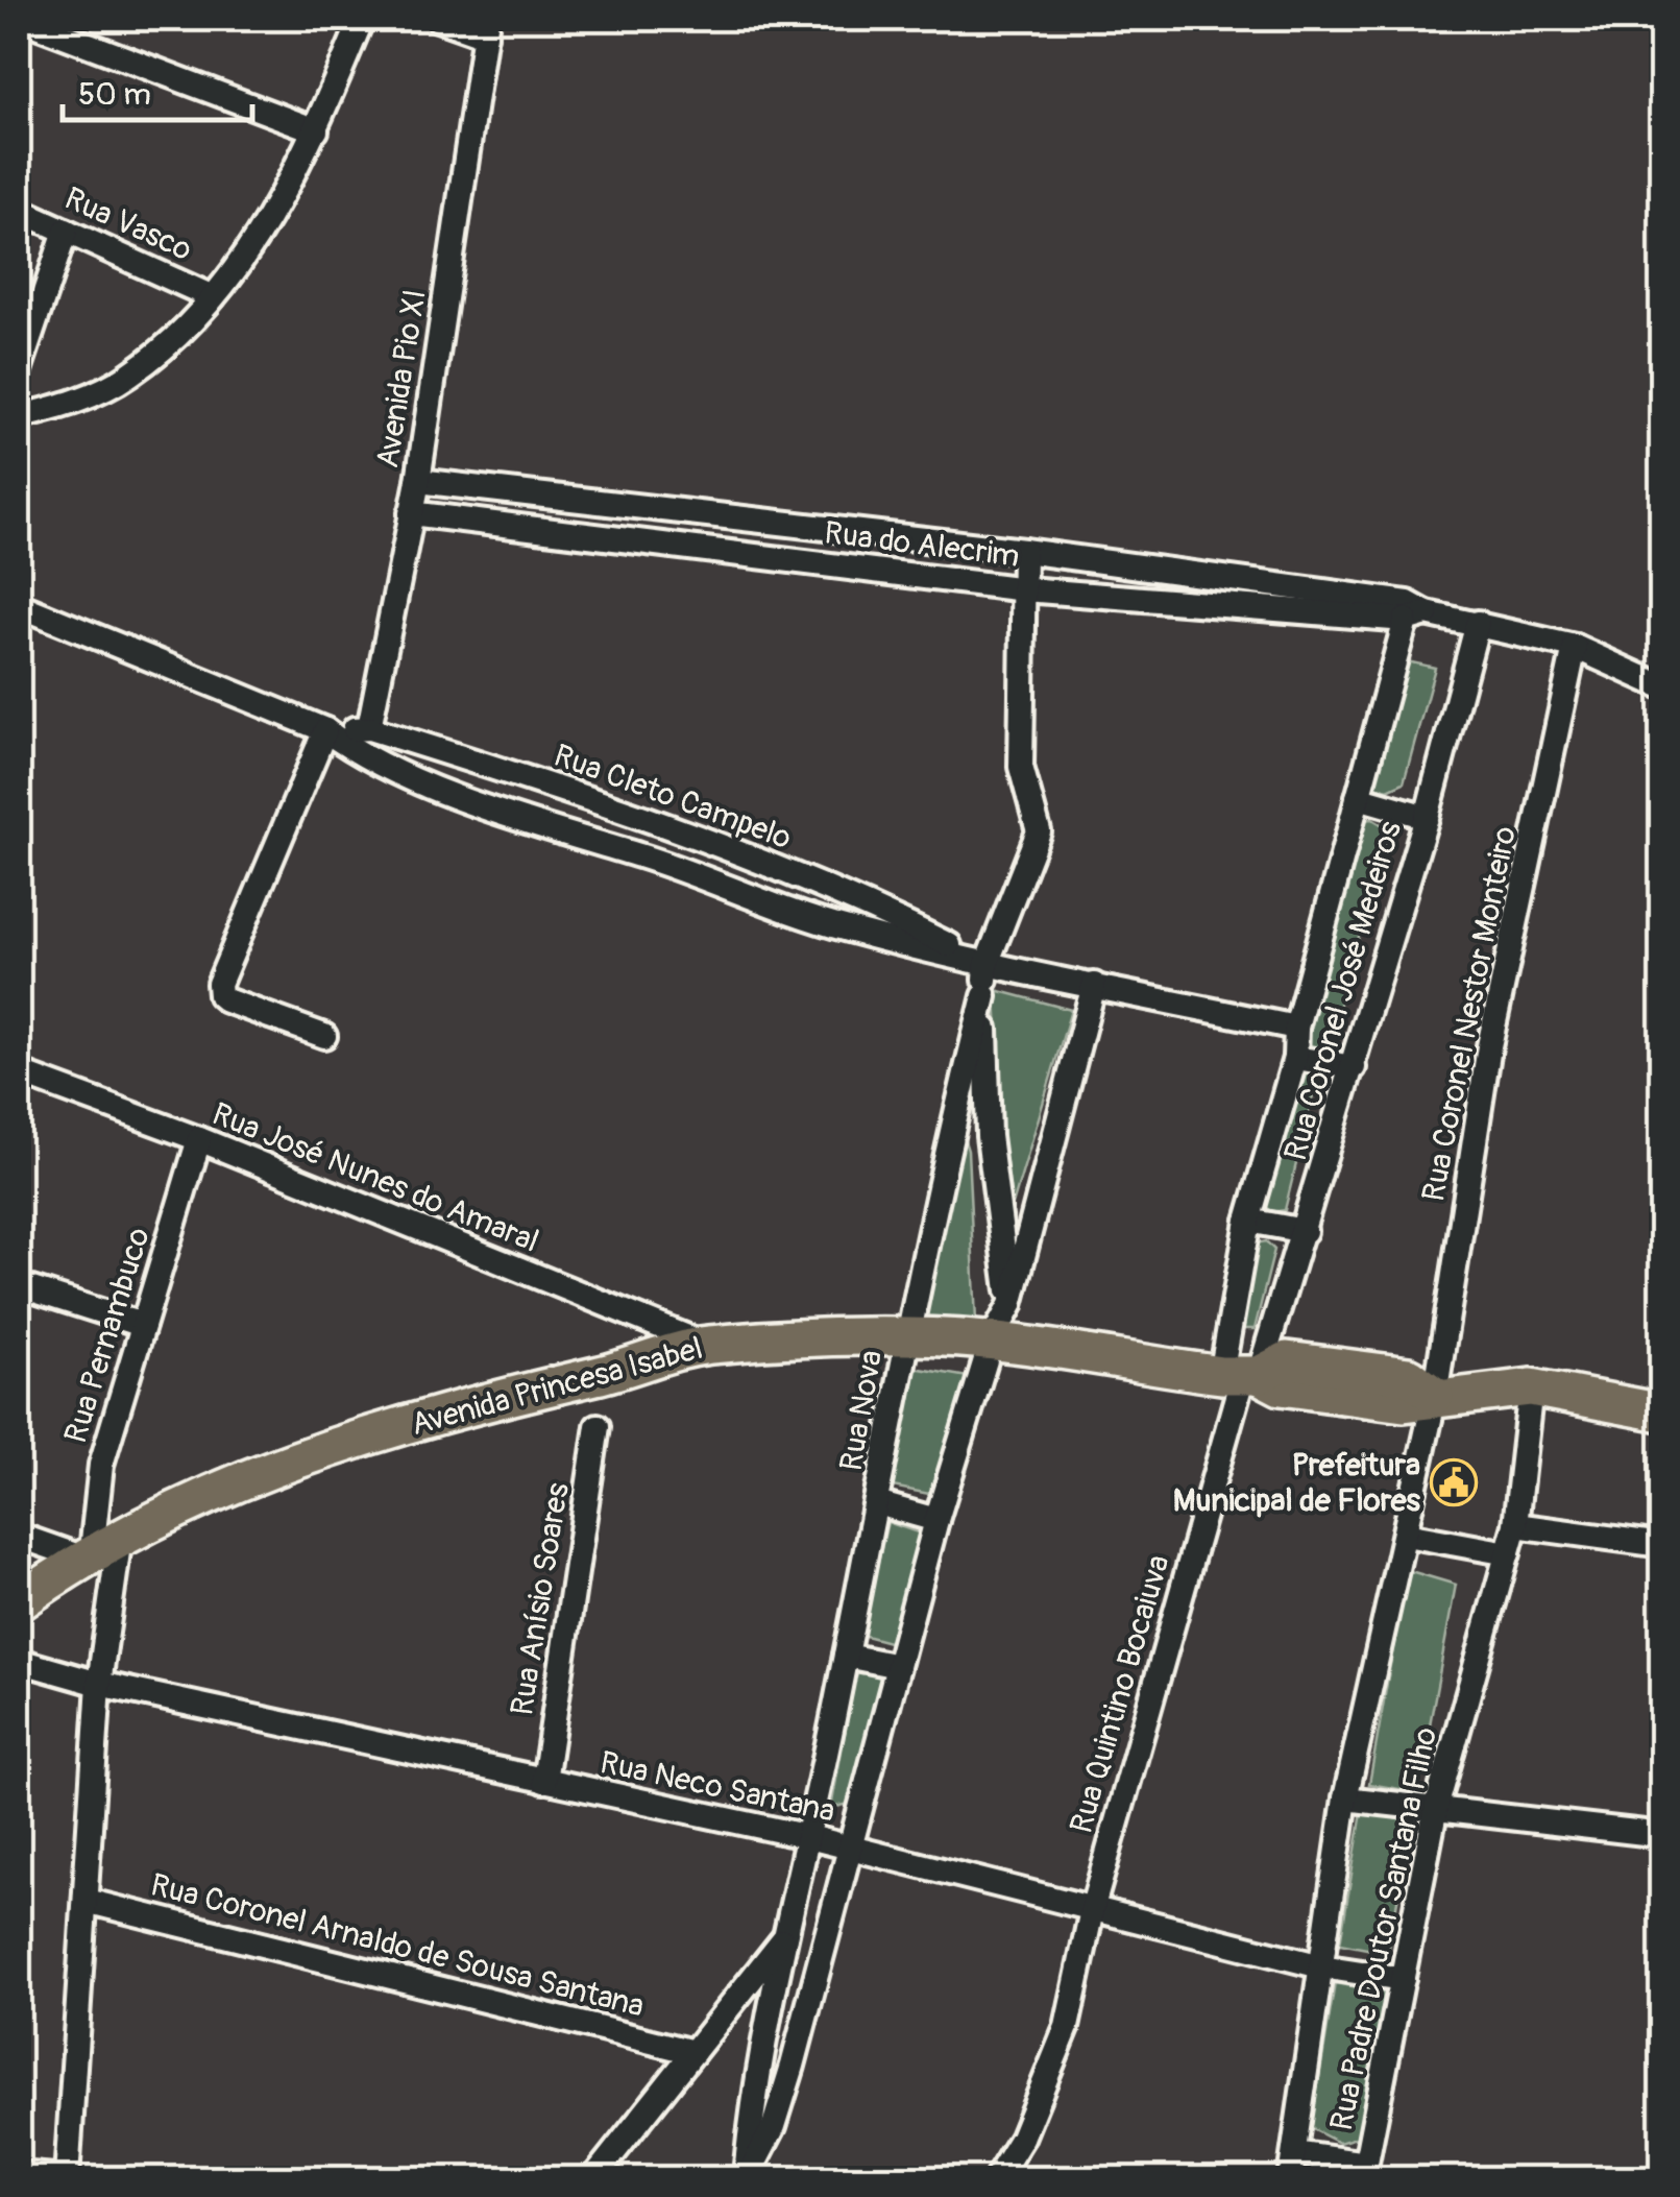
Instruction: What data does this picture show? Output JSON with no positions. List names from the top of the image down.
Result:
{
  "streets": {
    "main road": ["Avenida Princesa Isabel"],
    "street": [
      "Rua Vasco",
      "Avenida Pio XI",
      "Rua do Alecrim",
      "Rua Cleto Campelo",
      "Rua Coronel José Medeiros",
      "Rua Coronel Nestor Monteiro",
      "Rua José Nunes do Amaral",
      "Rua Pernambuco",
      "Rua Nova",
      "Rua Anísio Soares",
      "Rua Quintino Bocaiuva",
      "Rua Neco Santana",
      "Rua Padre Doutor Santana Filho",
      "Rua Coronel Arnaldo de Sousa Santana"
    ]
  },
  "crossings": [
    ["Avenida Pio XI", "Rua do Alecrim"],
    ["Avenida Pio XI", "Rua Cleto Campelo"],
    ["Rua do Alecrim", "Rua Coronel José Medeiros"],
    ["Rua do Alecrim", "Rua Coronel Nestor Monteiro"],
    ["Rua do Alecrim", "Rua Nova"],
    ["Rua Cleto Campelo", "Rua Coronel José Medeiros"],
    ["Rua Cleto Campelo", "Rua Nova"],
    ["Rua Coronel José Medeiros", "Avenida Princesa Isabel"],
    ["Rua Coronel José Medeiros", "Rua Quintino Bocaiuva"],
    ["Rua Coronel Nestor Monteiro", "Avenida Princesa Isabel"],
    ["Rua Coronel Nestor Monteiro", "Rua Padre Doutor Santana Filho"],
    ["Rua José Nunes do Amaral", "Rua Pernambuco"],
    ["Rua José Nunes do Amaral", "Avenida Princesa Isabel"],
    ["Rua Pernambuco", "Avenida Princesa Isabel"],
    ["Rua Pernambuco", "Rua Neco Santana"],
    ["Rua Pernambuco", "Rua Coronel Arnaldo de Sousa Santana"],
    ["Avenida Princesa Isabel", "Rua Nova"],
    ["Avenida Princesa Isabel", "Rua Quintino Bocaiuva"],
    ["Avenida Princesa Isabel", "Rua Padre Doutor Santana Filho"],
    ["Rua Nova", "Rua Neco Santana"],
    ["Rua Anísio Soares", "Rua Neco Santana"],
    ["Rua Quintino Bocaiuva", "Rua Neco Santana"],
    ["Rua Neco Santana", "Rua Padre Doutor Santana Filho"]
  ],
  "places": {
    "public building": ["Prefeitura Municipal de Flores"]
  },
  "scale_bar": "50 m"
}
